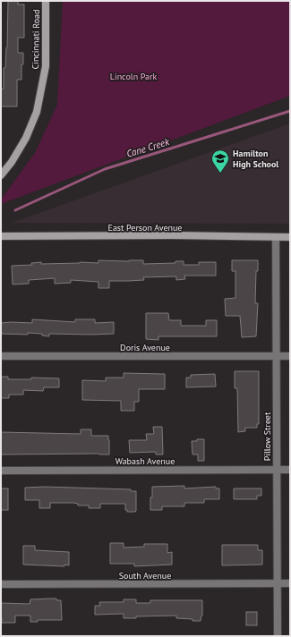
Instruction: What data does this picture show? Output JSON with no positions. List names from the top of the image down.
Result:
{
  "streets": {
    "main road": ["Cincinnati Road", "East Person Avenue"],
    "street": [
      "Doris Avenue",
      "Pillow Street",
      "Wabash Avenue",
      "South Avenue"
    ]
  },
  "crossings": [
    ["East Person Avenue", "Pillow Street"],
    ["Doris Avenue", "Pillow Street"],
    ["Pillow Street", "Wabash Avenue"],
    ["Pillow Street", "South Avenue"]
  ],
  "water": ["Cane Creek"],
  "parks": ["Lincoln Park"],
  "places": {
    "school or university": ["Hamilton High School"]
  }
}
